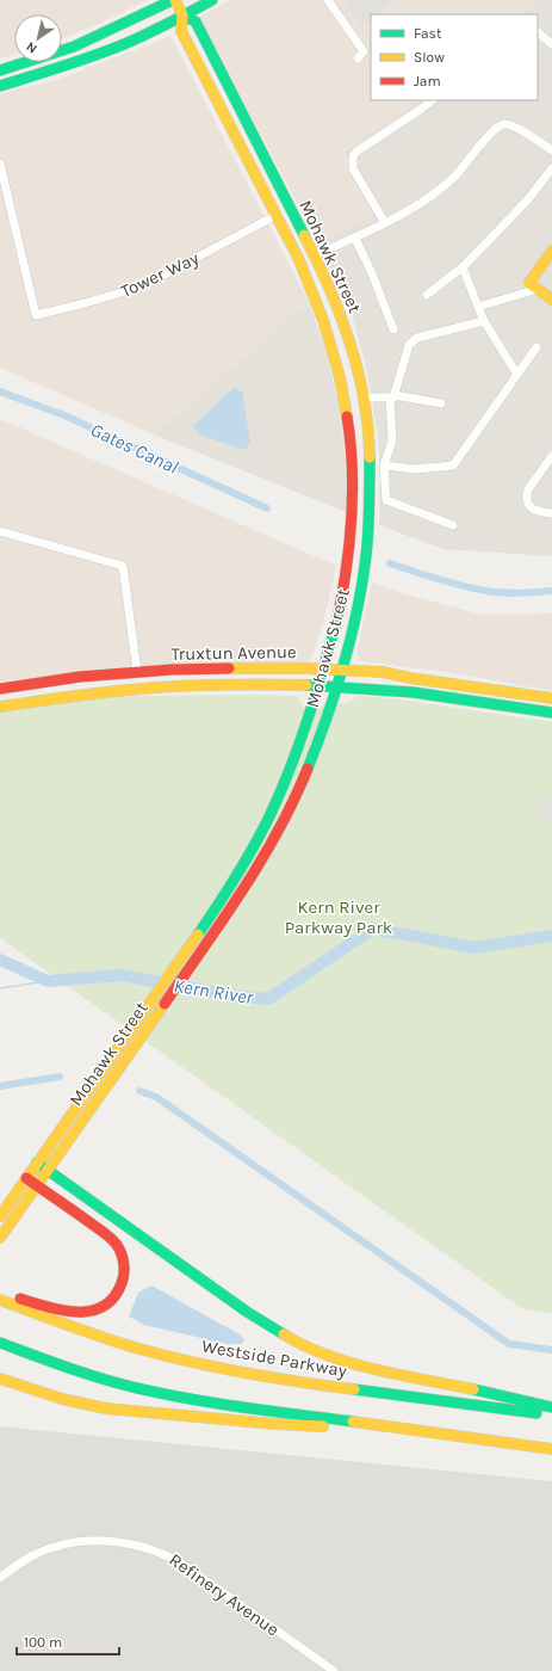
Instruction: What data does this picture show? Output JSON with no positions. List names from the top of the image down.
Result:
{
  "streets": {
    "main road": ["Mohawk Street", "Truxtun Avenue", "Westside Parkway"],
    "street": ["Tower Way", "Refinery Avenue"]
  },
  "crossings": [
    ["Mohawk Street", "Tower Way"],
    ["Mohawk Street", "Truxtun Avenue"]
  ],
  "water": ["Gates Canal", "Kern River"],
  "parks": ["Kern River Parkway Park"],
  "legend": ["Fast", "Slow", "Jam"],
  "scale_bar": "100 m",
  "north": "bottom left"
}
